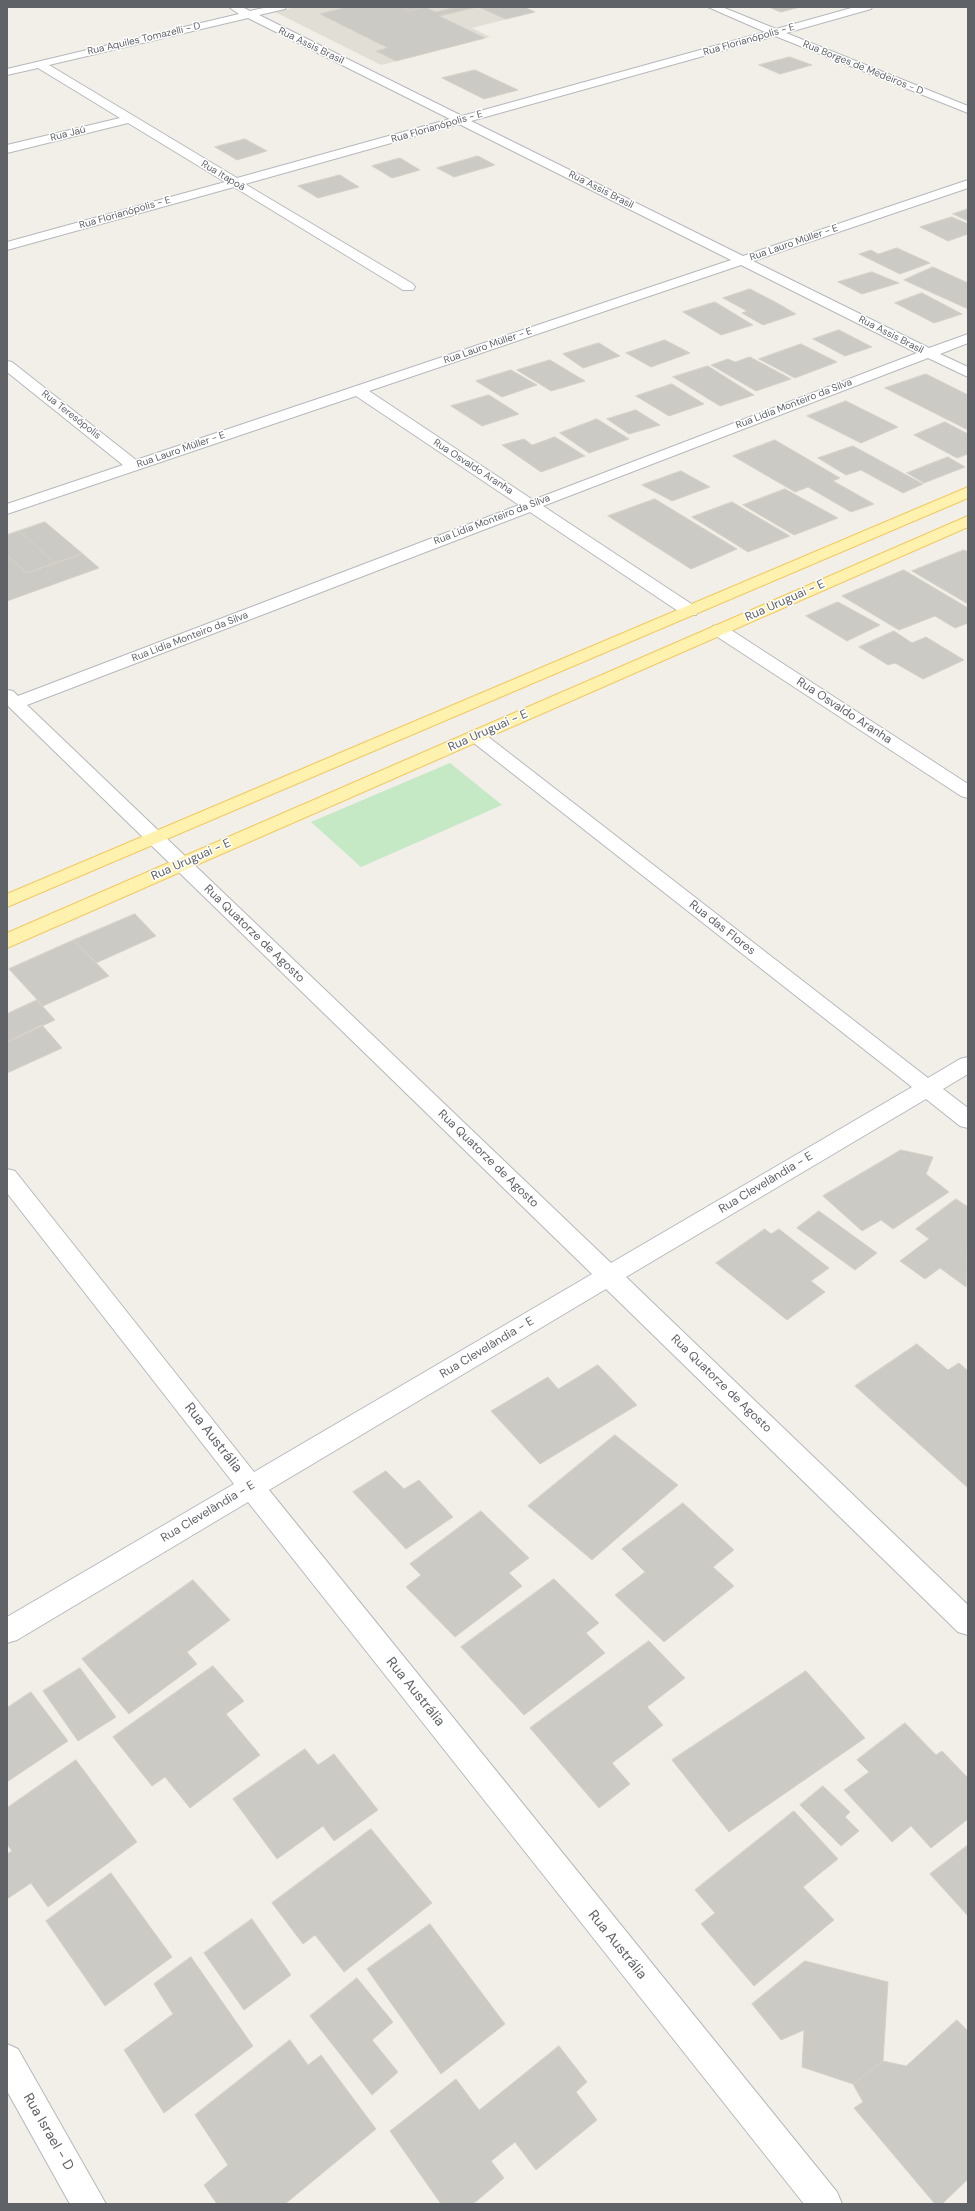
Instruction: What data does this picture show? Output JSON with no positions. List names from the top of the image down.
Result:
{
  "streets": {
    "main road": ["Rua Uruguai - E"],
    "street": [
      "Rua Aquiles Tomazelli - D",
      "Rua Florianópolis - E",
      "Rua Assis Brasil",
      "Rua Borges de Medeiros - D",
      "Rua Jaú",
      "Rua Itapoã",
      "Rua Lauro Müller - E",
      "Rua Lídia Monteiro da Silva",
      "Rua Teresópolis",
      "Rua Osvaldo Aranha",
      "Rua das Flores",
      "Rua Quatorze de Agosto",
      "Rua Clevelândia - E",
      "Rua Austrália",
      "Rua Israel - D"
    ]
  },
  "crossings": [
    ["Rua Aquiles Tomazelli - D", "Rua Assis Brasil"],
    ["Rua Aquiles Tomazelli - D", "Rua Itapoã"],
    ["Rua Florianópolis - E", "Rua Assis Brasil"],
    ["Rua Florianópolis - E", "Rua Borges de Medeiros - D"],
    ["Rua Florianópolis - E", "Rua Itapoã"],
    ["Rua Assis Brasil", "Rua Lauro Müller - E"],
    ["Rua Assis Brasil", "Rua Lídia Monteiro da Silva"],
    ["Rua Jaú", "Rua Itapoã"],
    ["Rua Lauro Müller - E", "Rua Teresópolis"],
    ["Rua Lauro Müller - E", "Rua Osvaldo Aranha"],
    ["Rua Lídia Monteiro da Silva", "Rua Osvaldo Aranha"],
    ["Rua Lídia Monteiro da Silva", "Rua Quatorze de Agosto"],
    ["Rua Osvaldo Aranha", "Rua Uruguai - E"],
    ["Rua Uruguai - E", "Rua das Flores"],
    ["Rua Uruguai - E", "Rua Quatorze de Agosto"],
    ["Rua das Flores", "Rua Clevelândia - E"],
    ["Rua Quatorze de Agosto", "Rua Clevelândia - E"],
    ["Rua Clevelândia - E", "Rua Austrália"]
  ]
}
